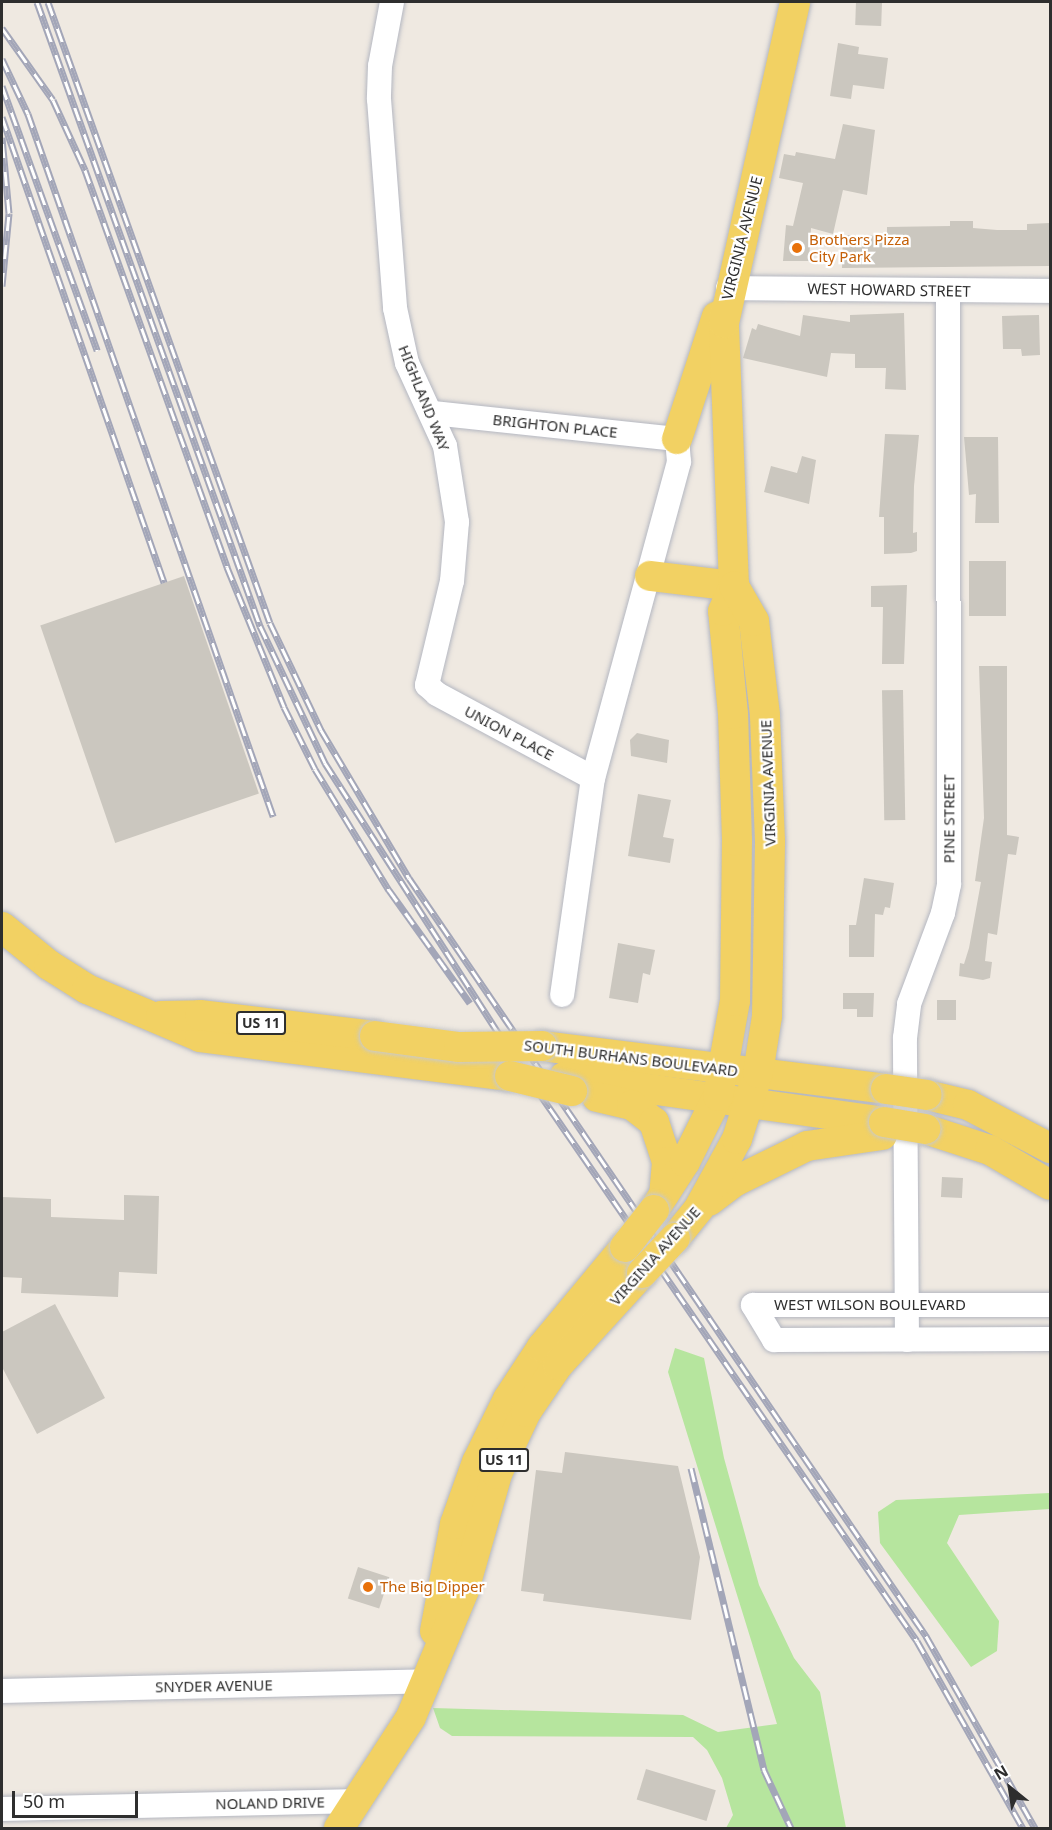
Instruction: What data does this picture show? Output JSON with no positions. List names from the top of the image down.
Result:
{
  "streets": {
    "main road": ["VIRGINIA AVENUE", "US 11", "SOUTH BURHANS BOULEVARD"],
    "street": [
      "WEST HOWARD STREET",
      "HIGHLAND WAY",
      "BRIGHTON PLACE",
      "UNION PLACE",
      "PINE STREET",
      "WEST WILSON BOULEVARD",
      "SNYDER AVENUE",
      "NOLAND DRIVE"
    ]
  },
  "crossings": [
    ["VIRGINIA AVENUE", "WEST HOWARD STREET"],
    ["VIRGINIA AVENUE", "SOUTH BURHANS BOULEVARD"],
    ["VIRGINIA AVENUE", "SNYDER AVENUE"],
    ["VIRGINIA AVENUE", "NOLAND DRIVE"],
    ["WEST HOWARD STREET", "PINE STREET"],
    ["HIGHLAND WAY", "BRIGHTON PLACE"],
    ["HIGHLAND WAY", "UNION PLACE"],
    ["PINE STREET", "WEST WILSON BOULEVARD"]
  ],
  "places": ["Brothers Pizza City Park", "The Big Dipper"],
  "scale_bar": "50 m",
  "north": "top left"
}
